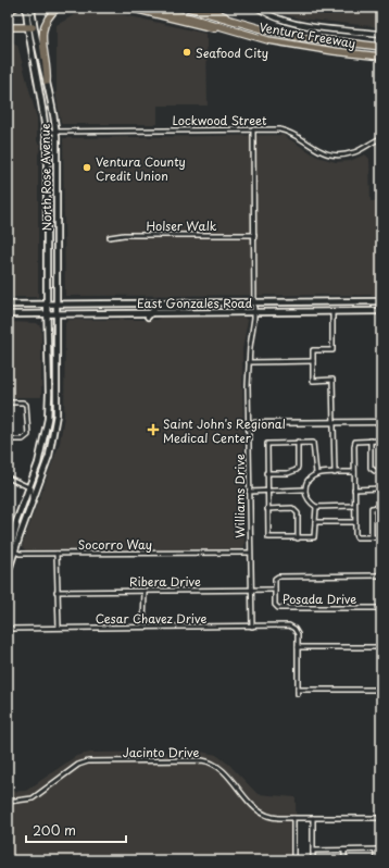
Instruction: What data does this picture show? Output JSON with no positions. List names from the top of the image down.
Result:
{
  "streets": {
    "highway": ["Ventura Freeway"],
    "main road": ["North Rose Avenue", "East Gonzales Road"],
    "street": [
      "Lockwood Street",
      "Holser Walk",
      "Williams Drive",
      "Socorro Way",
      "Ribera Drive",
      "Posada Drive",
      "Cesar Chavez Drive",
      "Jacinto Drive"
    ]
  },
  "crossings": [
    ["Lockwood Street", "North Rose Avenue"],
    ["Lockwood Street", "Williams Drive"],
    ["North Rose Avenue", "East Gonzales Road"],
    ["Holser Walk", "Williams Drive"],
    ["East Gonzales Road", "Williams Drive"],
    ["Williams Drive", "Socorro Way"],
    ["Williams Drive", "Ribera Drive"],
    ["Williams Drive", "Cesar Chavez Drive"],
    ["Ribera Drive", "Posada Drive"]
  ],
  "places": {
    "other": ["Seafood City", "Ventura County Credit Union"],
    "health": ["Saint John's Regional Medical Center"]
  },
  "scale_bar": "200 m"
}
